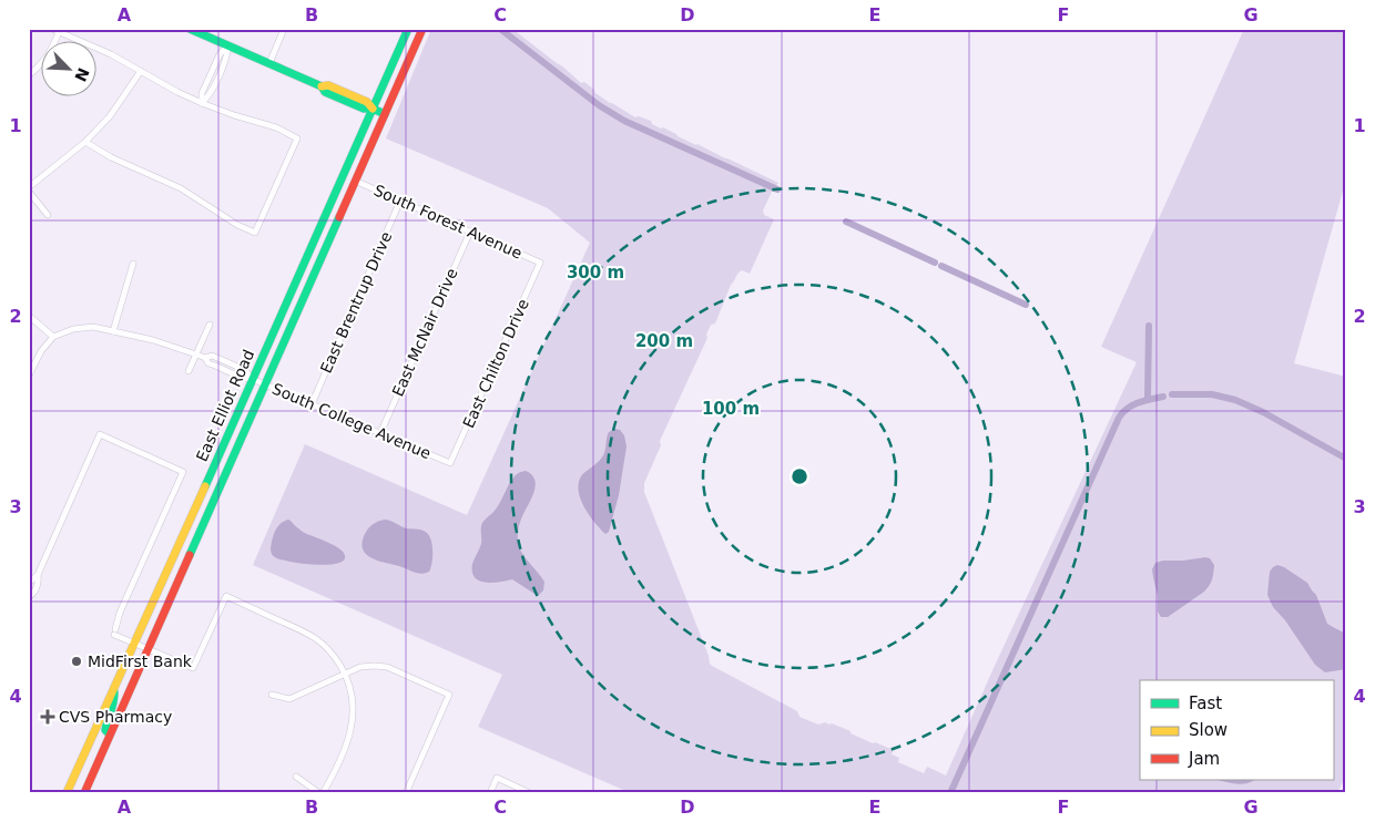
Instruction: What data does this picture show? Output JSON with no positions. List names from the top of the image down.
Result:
{
  "streets": {
    "main road": ["East Elliot Road"],
    "street": [
      "South Forest Avenue",
      "East Brentrup Drive",
      "East McNair Drive",
      "East Chilton Drive",
      "South College Avenue"
    ]
  },
  "crossings": [
    ["South Forest Avenue", "East Brentrup Drive"],
    ["South Forest Avenue", "East McNair Drive"],
    ["South Forest Avenue", "East Chilton Drive"],
    ["South Forest Avenue", "East Elliot Road"],
    ["East Brentrup Drive", "South College Avenue"],
    ["East McNair Drive", "South College Avenue"],
    ["East Chilton Drive", "South College Avenue"],
    ["East Elliot Road", "South College Avenue"]
  ],
  "places": {
    "other": ["MidFirst Bank"],
    "health": ["CVS Pharmacy"]
  },
  "legend": ["Fast", "Slow", "Jam"],
  "north": "bottom right",
  "grid": {
    "columns": [
      "A",
      "B",
      "C",
      "D",
      "E",
      "F",
      "G"
    ],
    "rows": [
      "1",
      "2",
      "3",
      "4"
    ]
  },
  "rings": ["300 m", "200 m", "100 m"]
}
